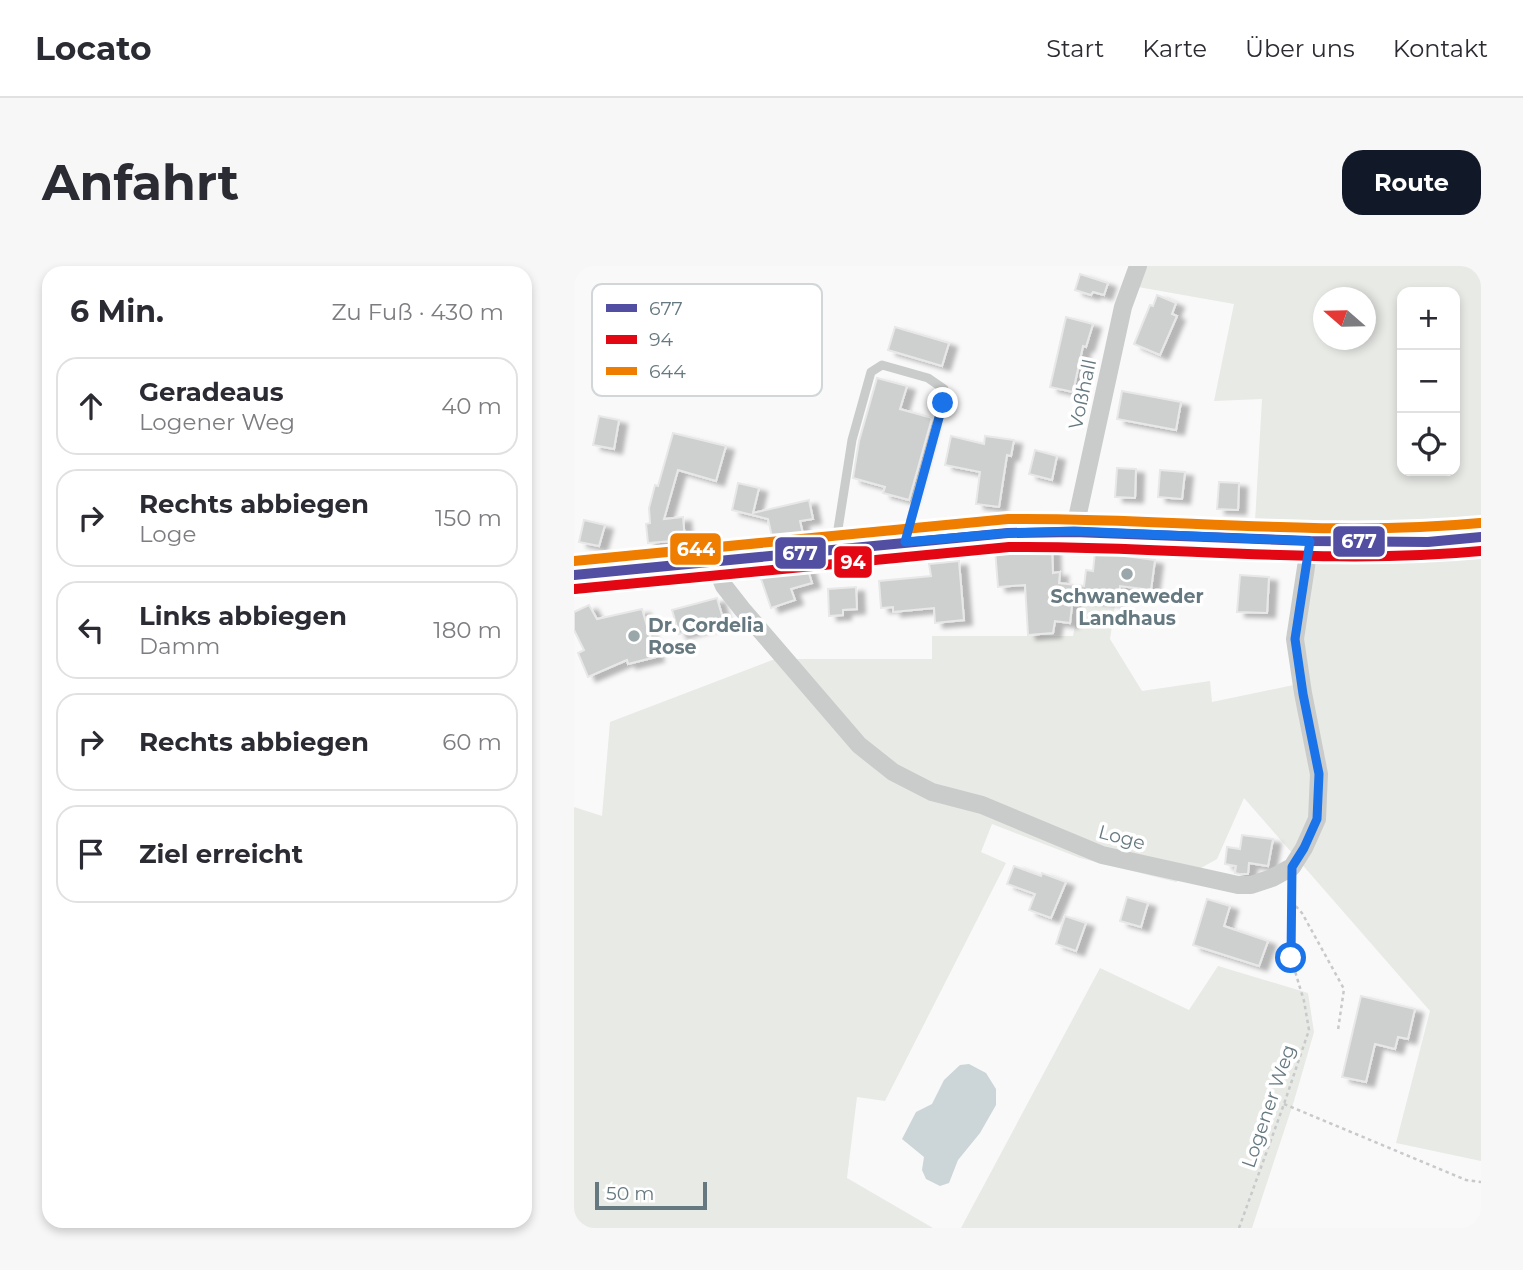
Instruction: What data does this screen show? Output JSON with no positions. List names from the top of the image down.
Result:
{
  "streets": {
    "street": ["Voßhall", "Loge"],
    "path": ["Logener Weg"]
  },
  "crossings": [
    ["Loge", "Logener Weg"]
  ],
  "places": ["Schwaneweder Landhaus", "Dr. Cordelia Rose"],
  "lines": ["transit line 644", "transit line 677", "transit line 94"],
  "legend": ["677", "94", "644"],
  "scale_bar": "50 m",
  "north": "left",
  "page": {
    "header": "Locato",
    "nav": [
      "Start",
      "Karte",
      "Über uns",
      "Kontakt"
    ],
    "buttons": "Route",
    "title": "Anfahrt",
    "heading": ["6 Min.", "Zu Fuß · 430 m"],
    "map_buttons": ["+", "−"],
    "list": [
      ["Geradeaus", "Logener Weg", "40 m"],
      ["Rechts abbiegen", "Loge", "150 m"],
      ["Links abbiegen", "Damm", "180 m"],
      ["Rechts abbiegen", "60 m"],
      "Ziel erreicht"
    ],
    "scale": "50 m"
  }
}
